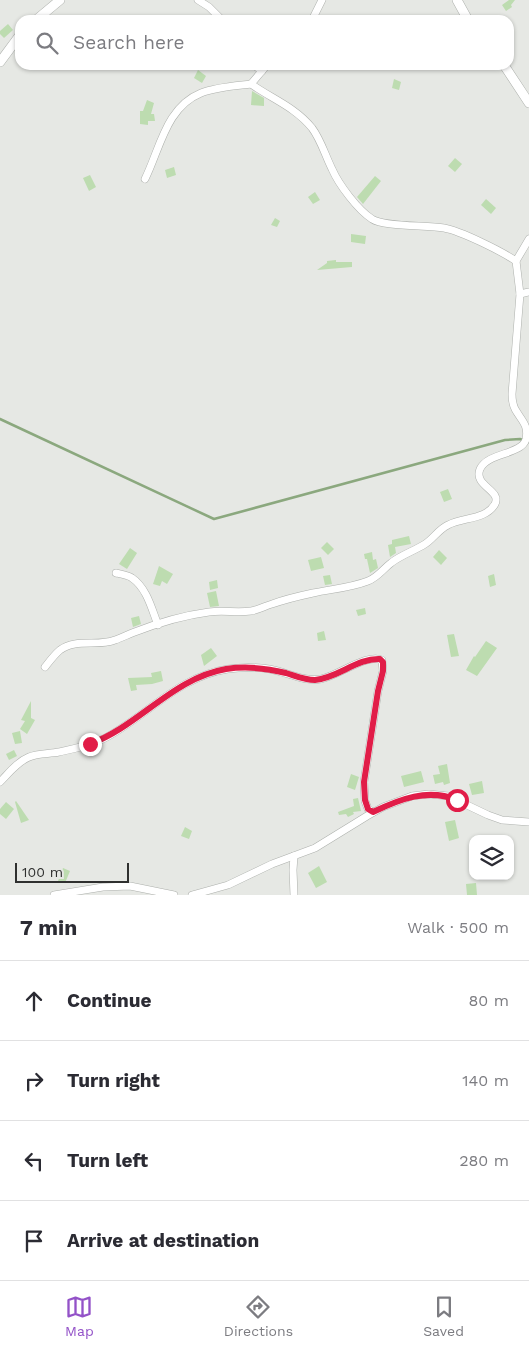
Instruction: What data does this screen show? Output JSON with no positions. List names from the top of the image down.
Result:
{
  "scale_bar": "100 m",
  "page": {
    "search": "Search here",
    "scale": "100 m",
    "heading": ["7 min", "Walk · 500 m"],
    "list": [
      ["Continue", "80 m"],
      ["Turn right", "140 m"],
      ["Turn left", "280 m"],
      "Arrive at destination"
    ],
    "nav": ["Map", "Directions", "Saved"]
  }
}
